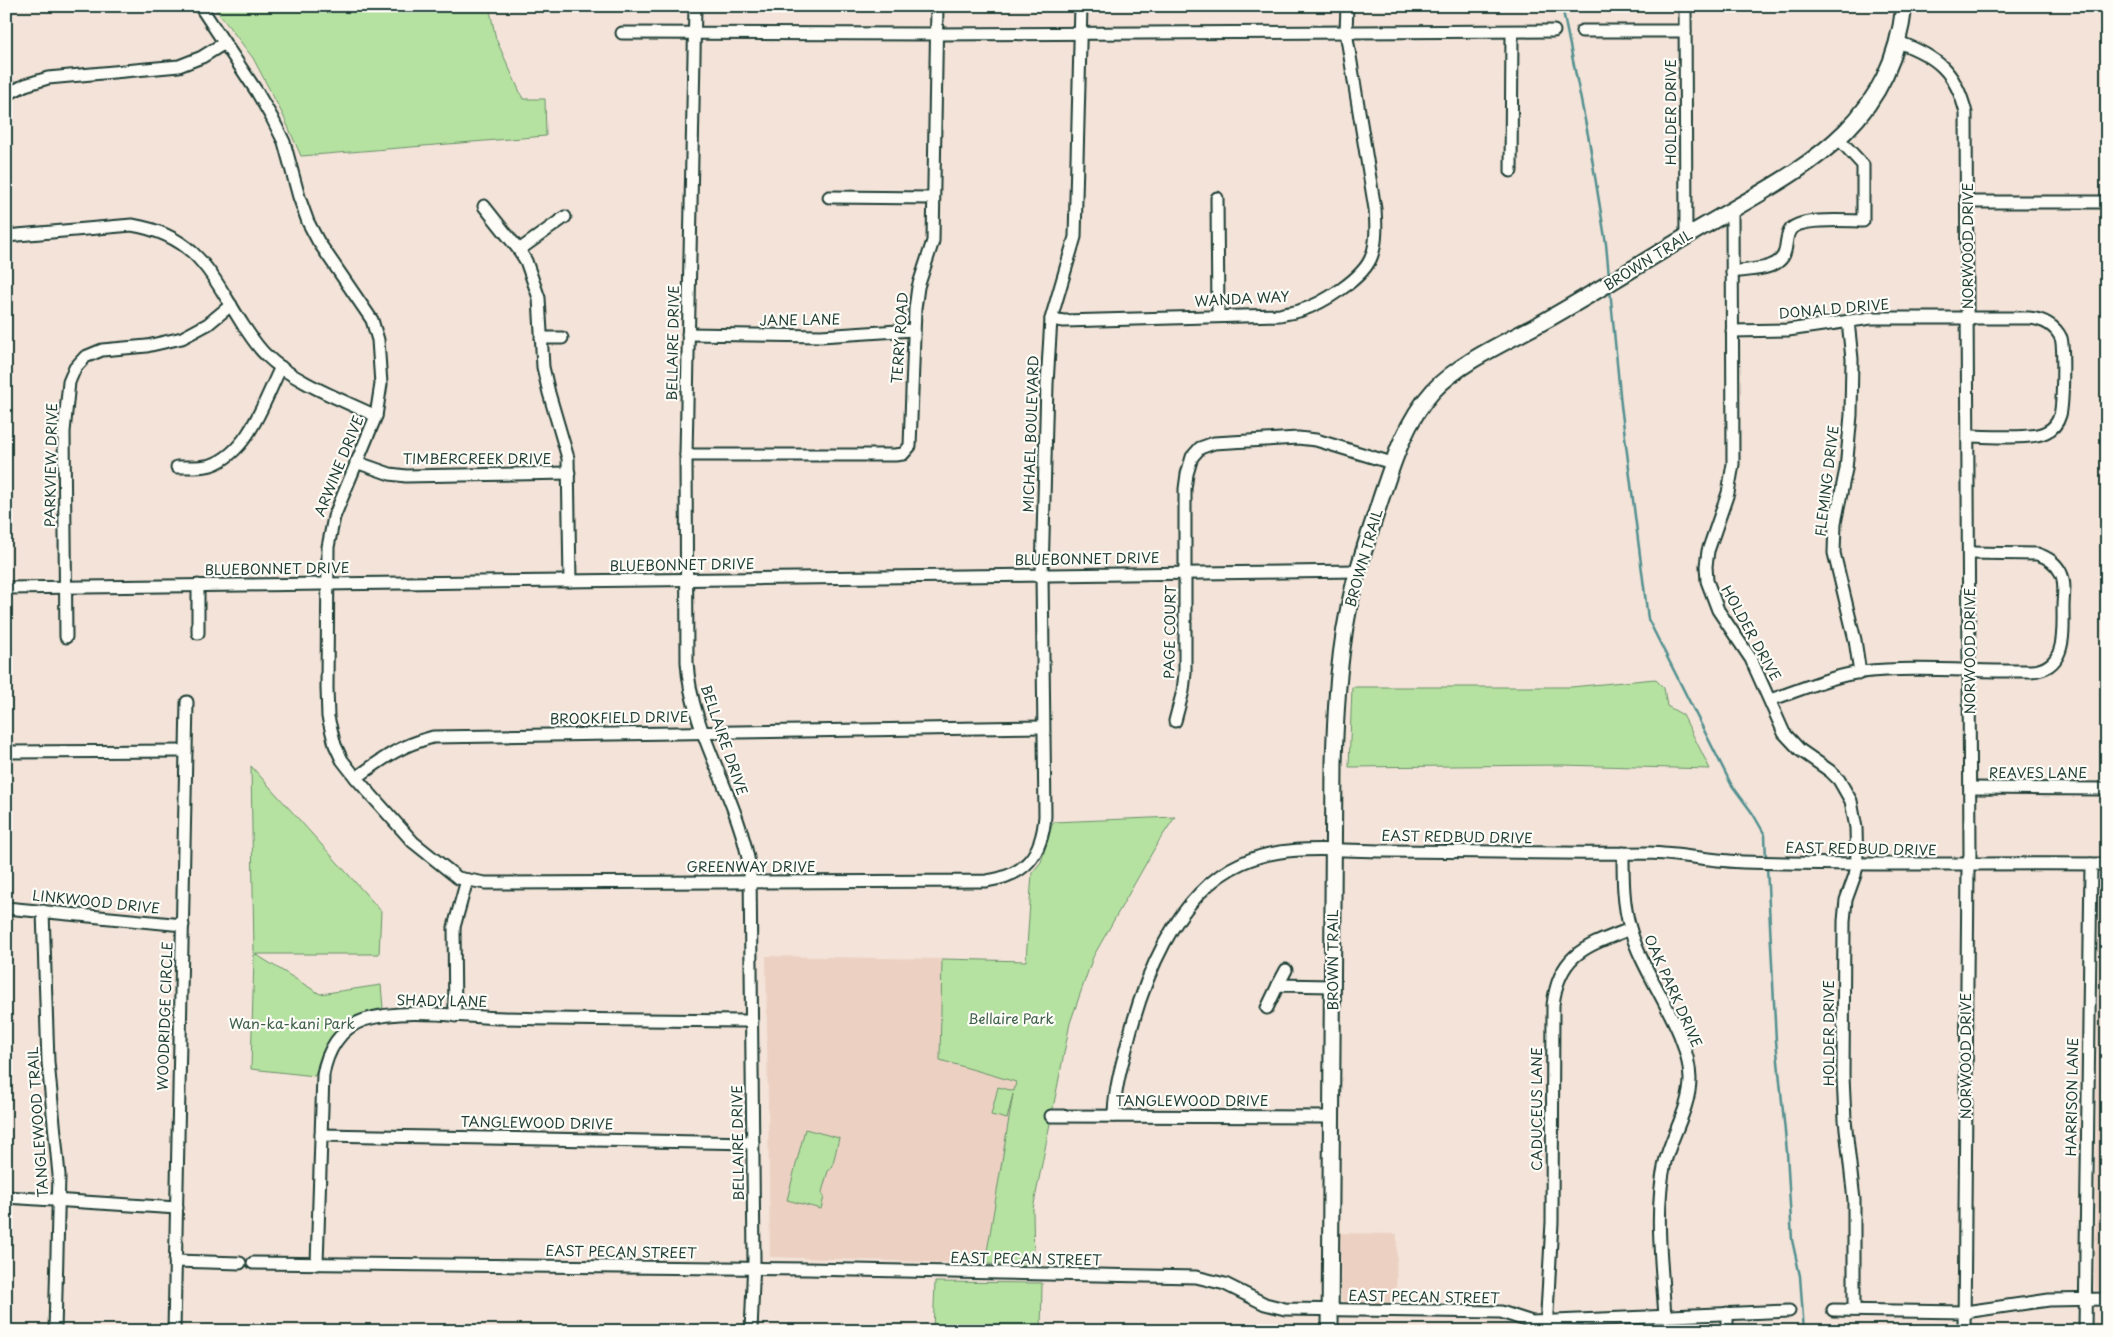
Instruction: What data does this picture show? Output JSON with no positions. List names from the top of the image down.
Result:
{
  "streets": {
    "main road": ["BROWN TRAIL"],
    "street": [
      "HOLDER DRIVE",
      "NORWOOD DRIVE",
      "WANDA WAY",
      "DONALD DRIVE",
      "JANE LANE",
      "TERRY ROAD",
      "BELLAIRE DRIVE",
      "MICHAEL BOULEVARD",
      "TIMBERCREEK DRIVE",
      "PARKVIEW DRIVE",
      "ARWINE DRIVE",
      "FLEMING DRIVE",
      "BLUEBONNET DRIVE",
      "PAGE COURT",
      "BROOKFIELD DRIVE",
      "REAVES LANE",
      "EAST REDBUD DRIVE",
      "GREENWAY DRIVE",
      "LINKWOOD DRIVE",
      "OAK PARK DRIVE",
      "SHADY LANE",
      "WOODRIDGE CIRCLE",
      "HARRISON LANE",
      "TANGLEWOOD DRIVE",
      "CADUCEUS LANE",
      "TANGLEWOOD TRAIL",
      "EAST PECAN STREET"
    ]
  },
  "crossings": [
    ["HOLDER DRIVE", "BROWN TRAIL"],
    ["HOLDER DRIVE", "DONALD DRIVE"],
    ["HOLDER DRIVE", "EAST REDBUD DRIVE"],
    ["NORWOOD DRIVE", "BROWN TRAIL"],
    ["NORWOOD DRIVE", "DONALD DRIVE"],
    ["NORWOOD DRIVE", "REAVES LANE"],
    ["NORWOOD DRIVE", "EAST REDBUD DRIVE"],
    ["BROWN TRAIL", "BLUEBONNET DRIVE"],
    ["BROWN TRAIL", "PAGE COURT"],
    ["BROWN TRAIL", "EAST REDBUD DRIVE"],
    ["BROWN TRAIL", "TANGLEWOOD DRIVE"],
    ["BROWN TRAIL", "EAST PECAN STREET"],
    ["WANDA WAY", "MICHAEL BOULEVARD"],
    ["DONALD DRIVE", "FLEMING DRIVE"],
    ["JANE LANE", "TERRY ROAD"],
    ["JANE LANE", "BELLAIRE DRIVE"],
    ["TERRY ROAD", "BELLAIRE DRIVE"],
    ["BELLAIRE DRIVE", "BLUEBONNET DRIVE"],
    ["BELLAIRE DRIVE", "BROOKFIELD DRIVE"],
    ["BELLAIRE DRIVE", "GREENWAY DRIVE"],
    ["BELLAIRE DRIVE", "SHADY LANE"],
    ["BELLAIRE DRIVE", "TANGLEWOOD DRIVE"],
    ["BELLAIRE DRIVE", "EAST PECAN STREET"],
    ["MICHAEL BOULEVARD", "BLUEBONNET DRIVE"],
    ["MICHAEL BOULEVARD", "BROOKFIELD DRIVE"],
    ["MICHAEL BOULEVARD", "GREENWAY DRIVE"],
    ["TIMBERCREEK DRIVE", "ARWINE DRIVE"],
    ["PARKVIEW DRIVE", "BLUEBONNET DRIVE"],
    ["ARWINE DRIVE", "BLUEBONNET DRIVE"],
    ["ARWINE DRIVE", "BROOKFIELD DRIVE"],
    ["ARWINE DRIVE", "GREENWAY DRIVE"],
    ["BLUEBONNET DRIVE", "PAGE COURT"],
    ["EAST REDBUD DRIVE", "OAK PARK DRIVE"],
    ["EAST REDBUD DRIVE", "HARRISON LANE"],
    ["EAST REDBUD DRIVE", "TANGLEWOOD DRIVE"],
    ["LINKWOOD DRIVE", "WOODRIDGE CIRCLE"],
    ["LINKWOOD DRIVE", "TANGLEWOOD TRAIL"],
    ["OAK PARK DRIVE", "CADUCEUS LANE"],
    ["OAK PARK DRIVE", "EAST PECAN STREET"],
    ["SHADY LANE", "TANGLEWOOD DRIVE"],
    ["SHADY LANE", "EAST PECAN STREET"],
    ["CADUCEUS LANE", "EAST PECAN STREET"]
  ],
  "parks": ["Bellaire Park", "Wan-ka-kani Park"]
}
